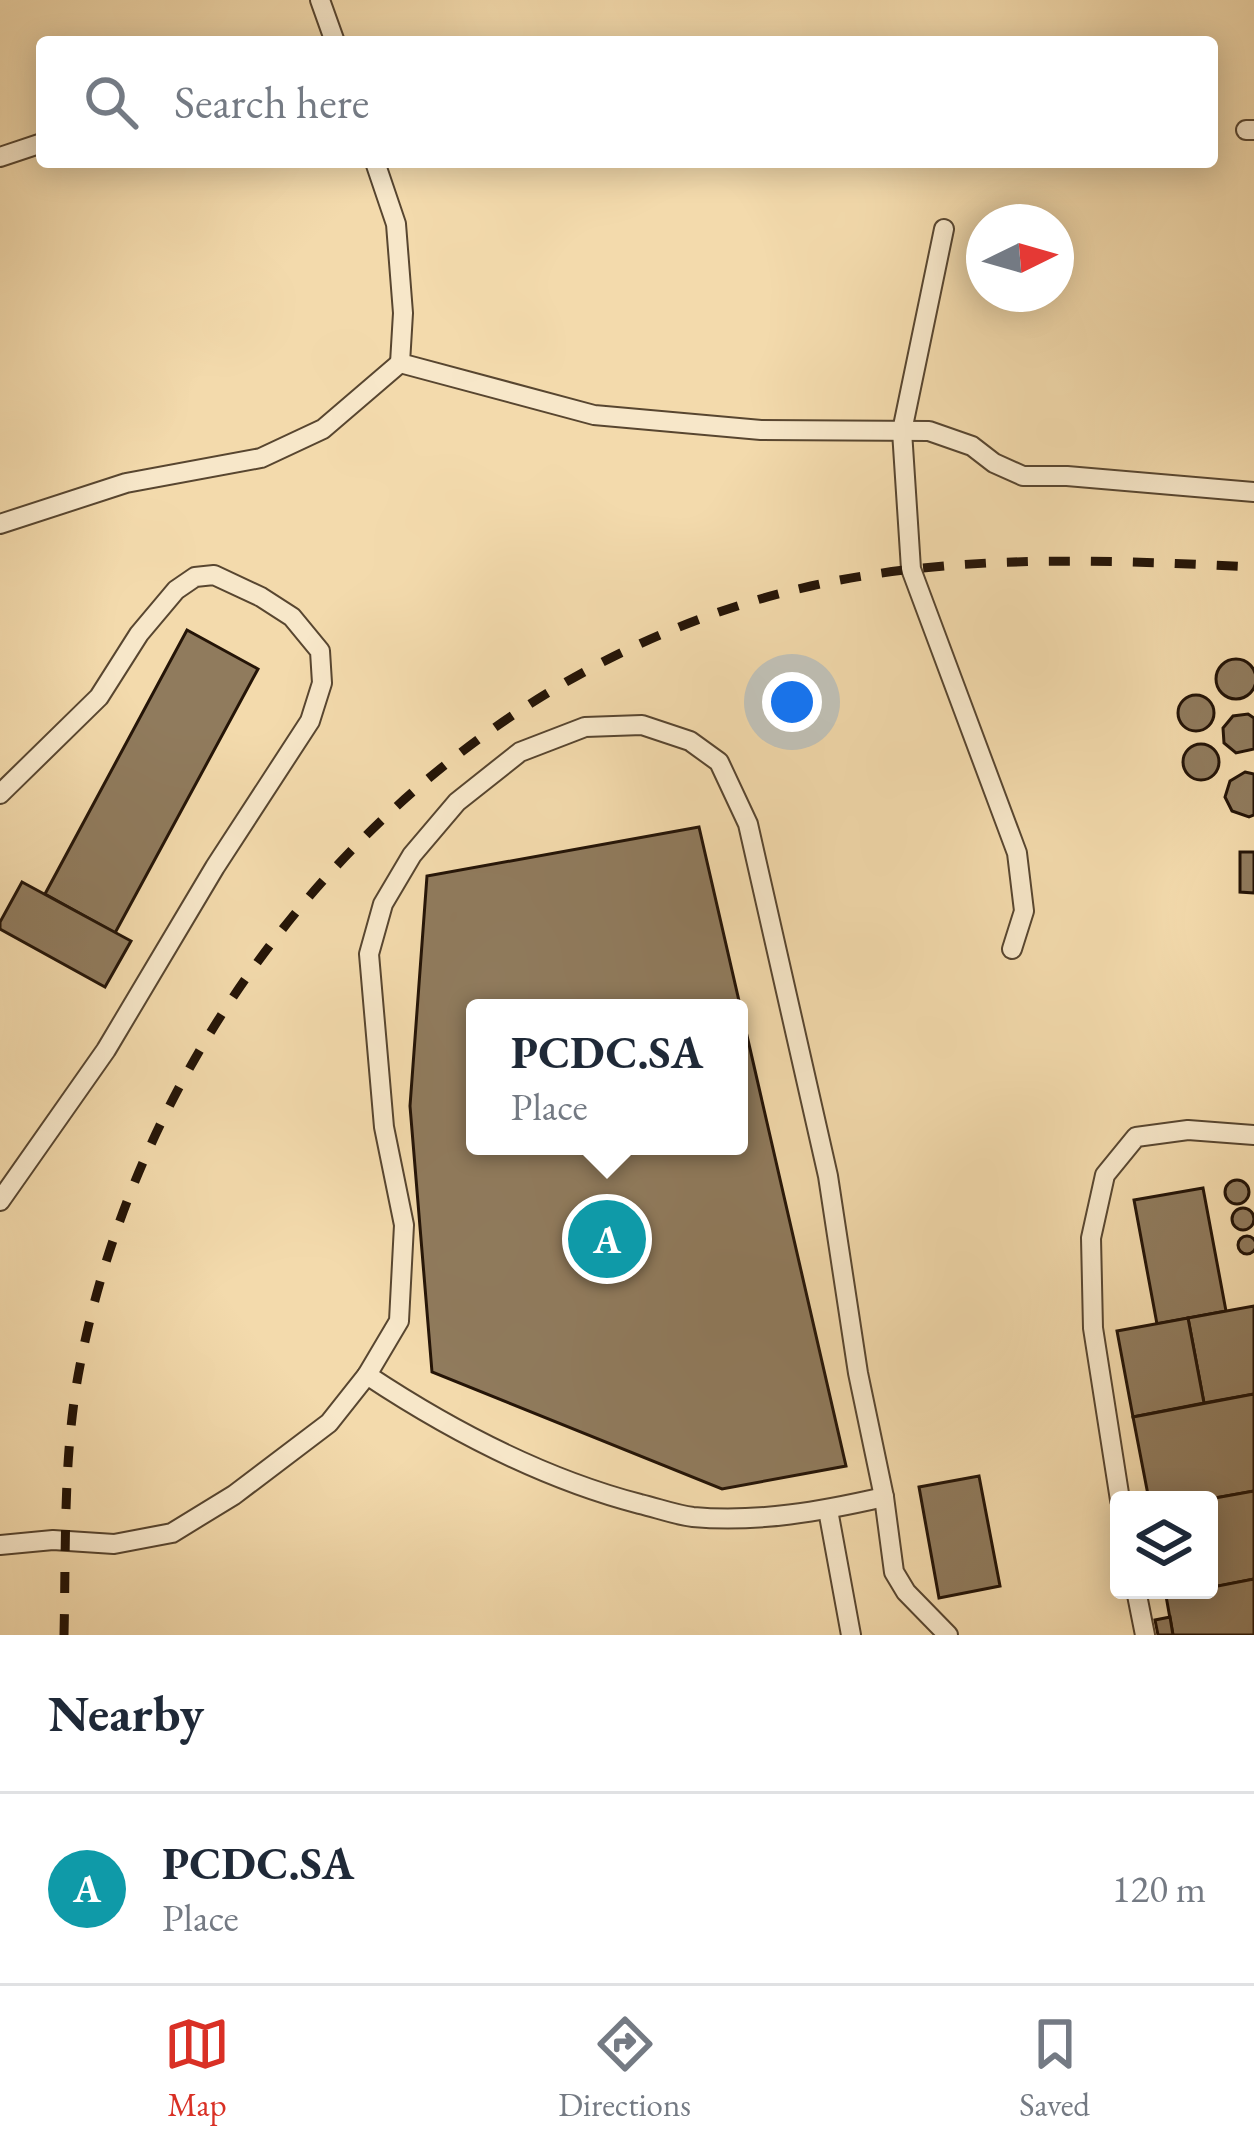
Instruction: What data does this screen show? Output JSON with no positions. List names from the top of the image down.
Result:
{
  "north": "right",
  "page": {
    "search": "Search here",
    "popup": ["PCDC.SA", "Place"],
    "pins": "A",
    "heading": "Nearby",
    "list": [
      {
        "mark": "A",
        "name": "PCDC.SA",
        "note": "Place",
        "value": "120 m"
      }
    ],
    "nav": ["Map", "Directions", "Saved"]
  }
}
